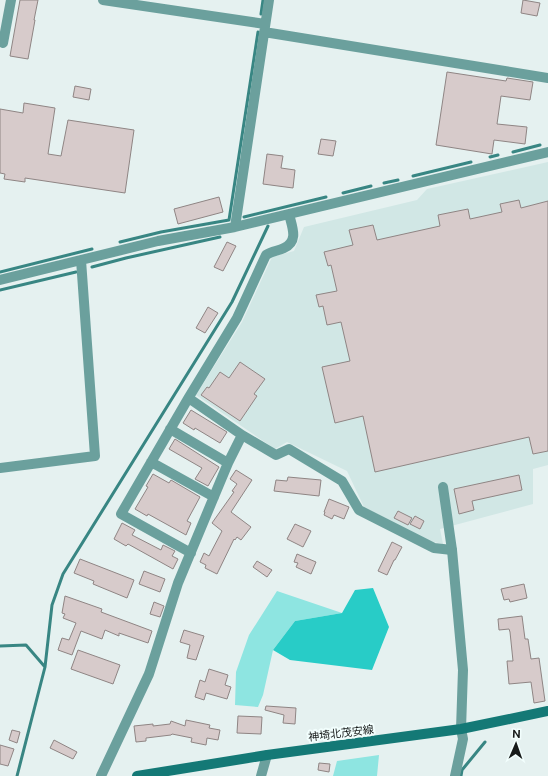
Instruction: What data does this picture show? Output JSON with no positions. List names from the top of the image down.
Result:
{
  "streets": {
    "main road": ["神埼北茂安線"]
  },
  "north": "top"
}
